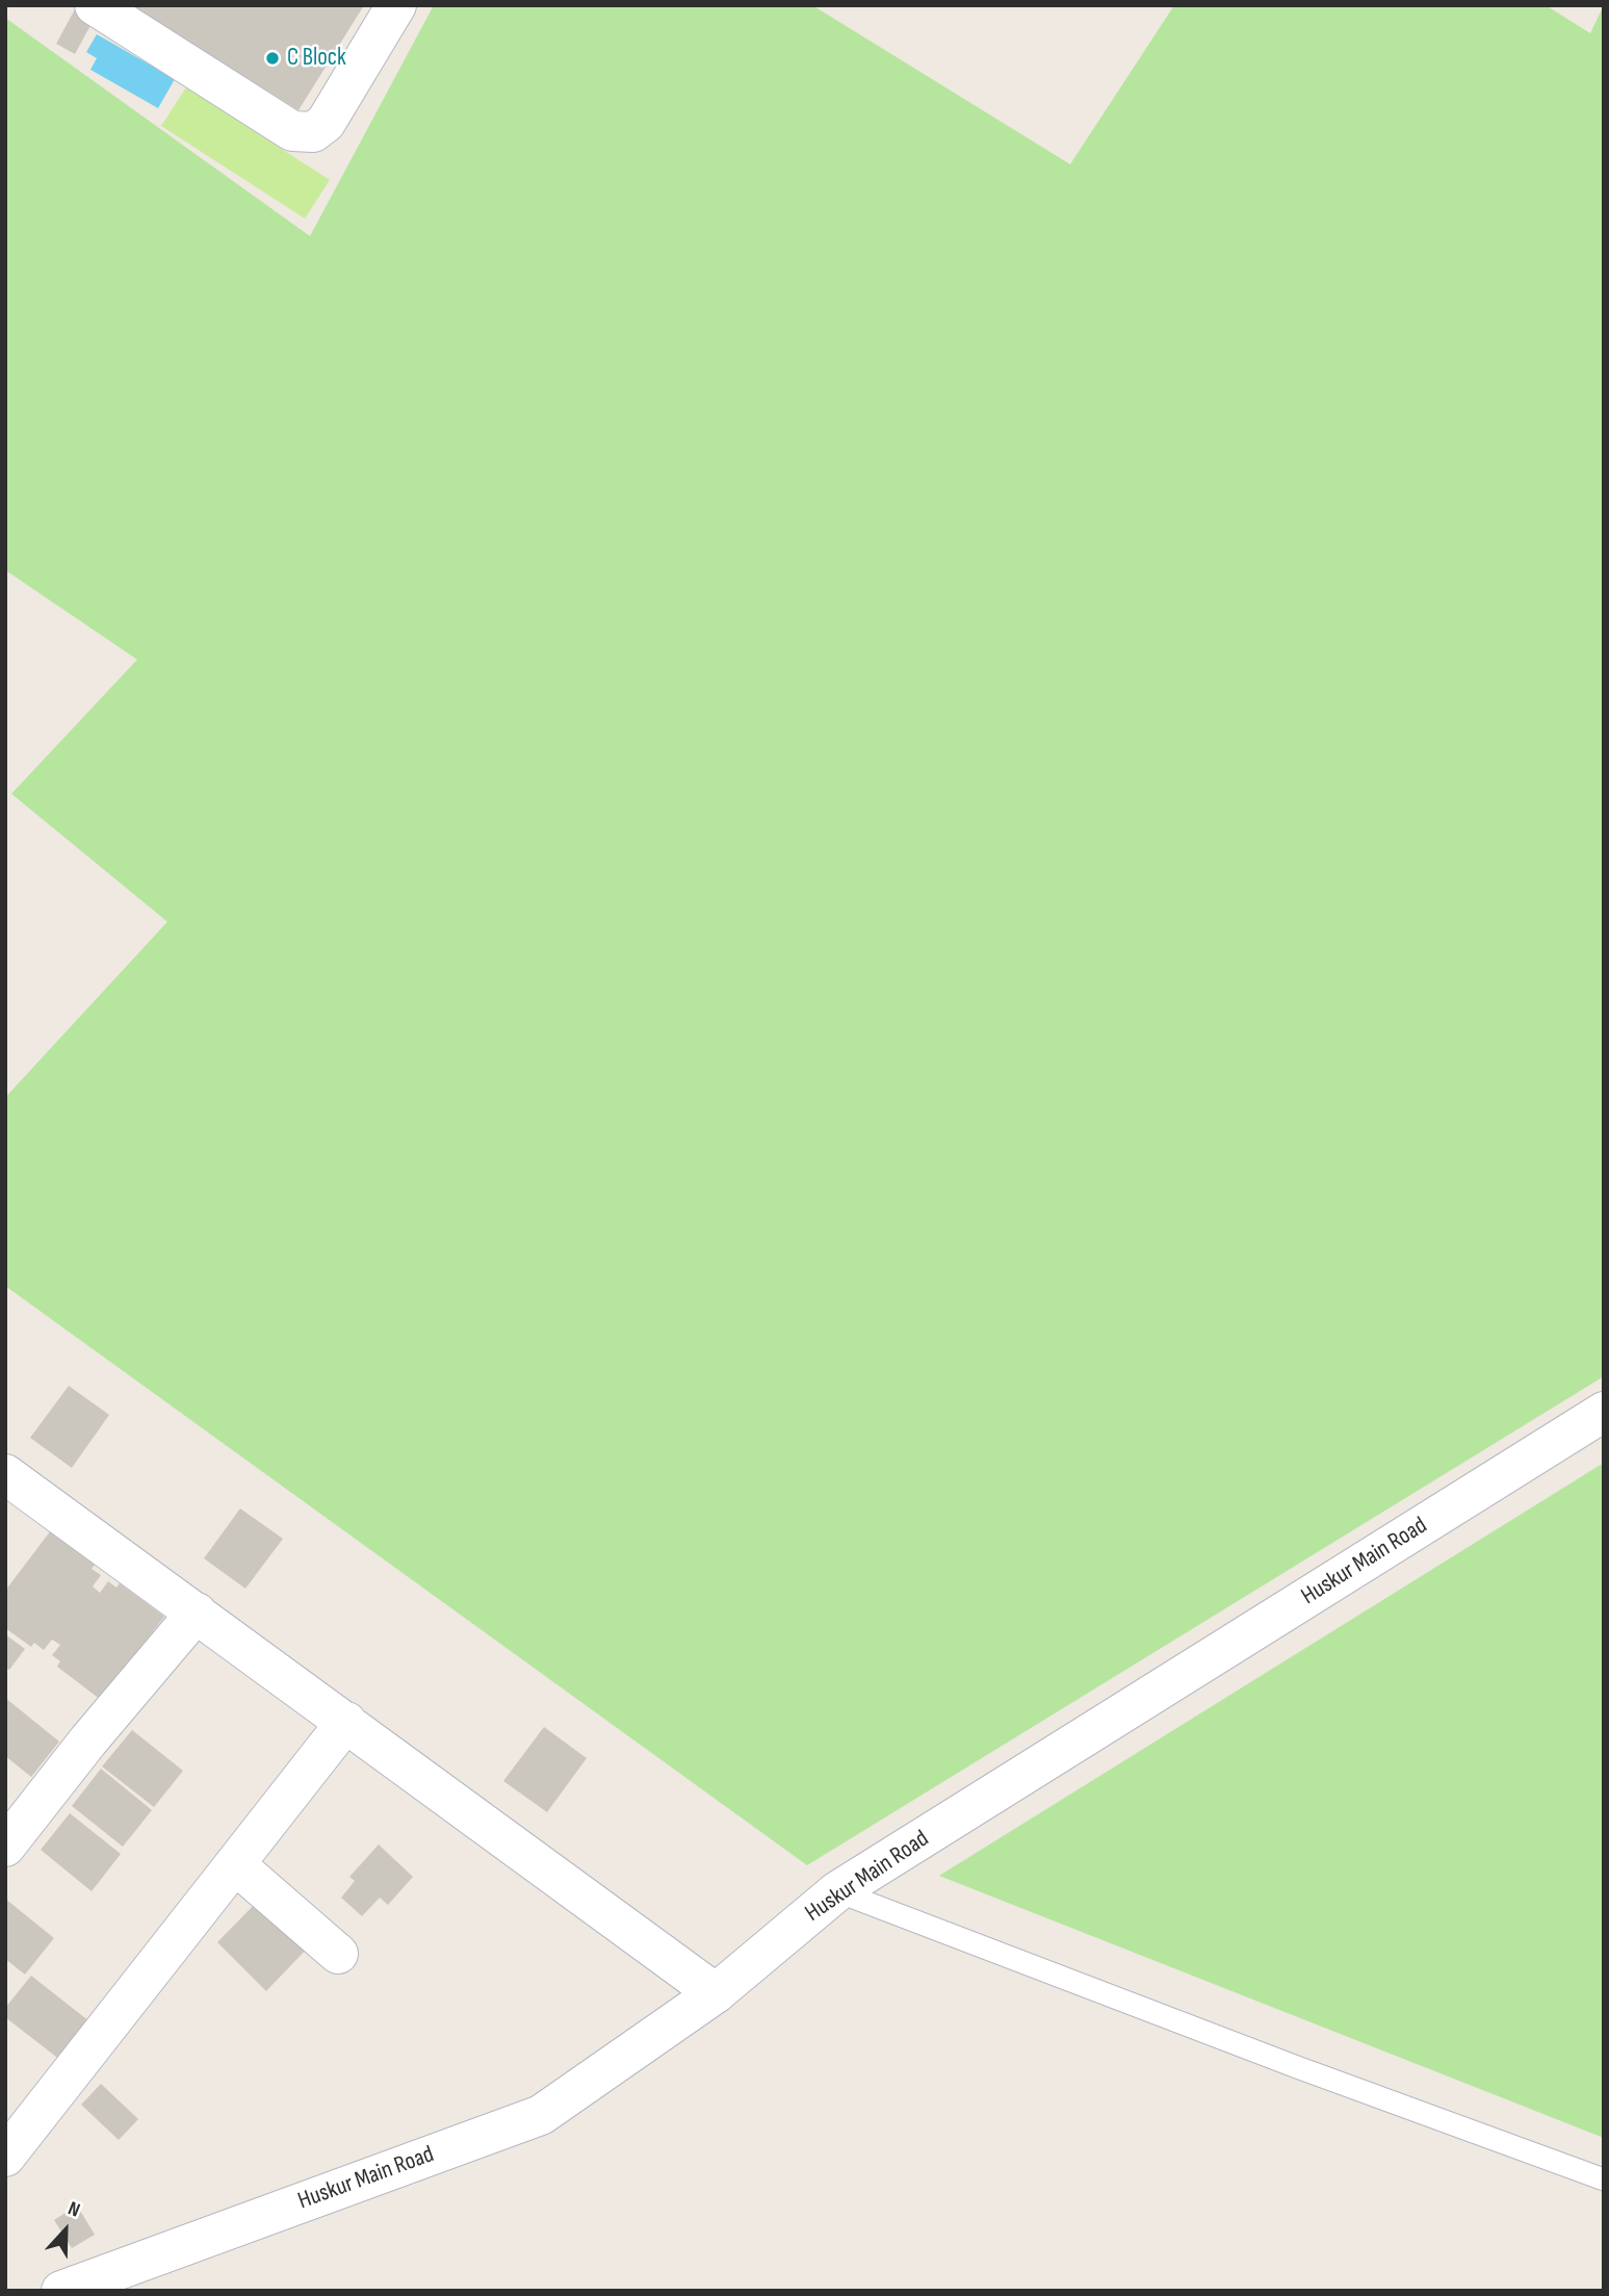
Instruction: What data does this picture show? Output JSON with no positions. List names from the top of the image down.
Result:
{
  "streets": {
    "street": ["Huskur Main Road"]
  },
  "places": ["C Block"],
  "north": "top"
}
